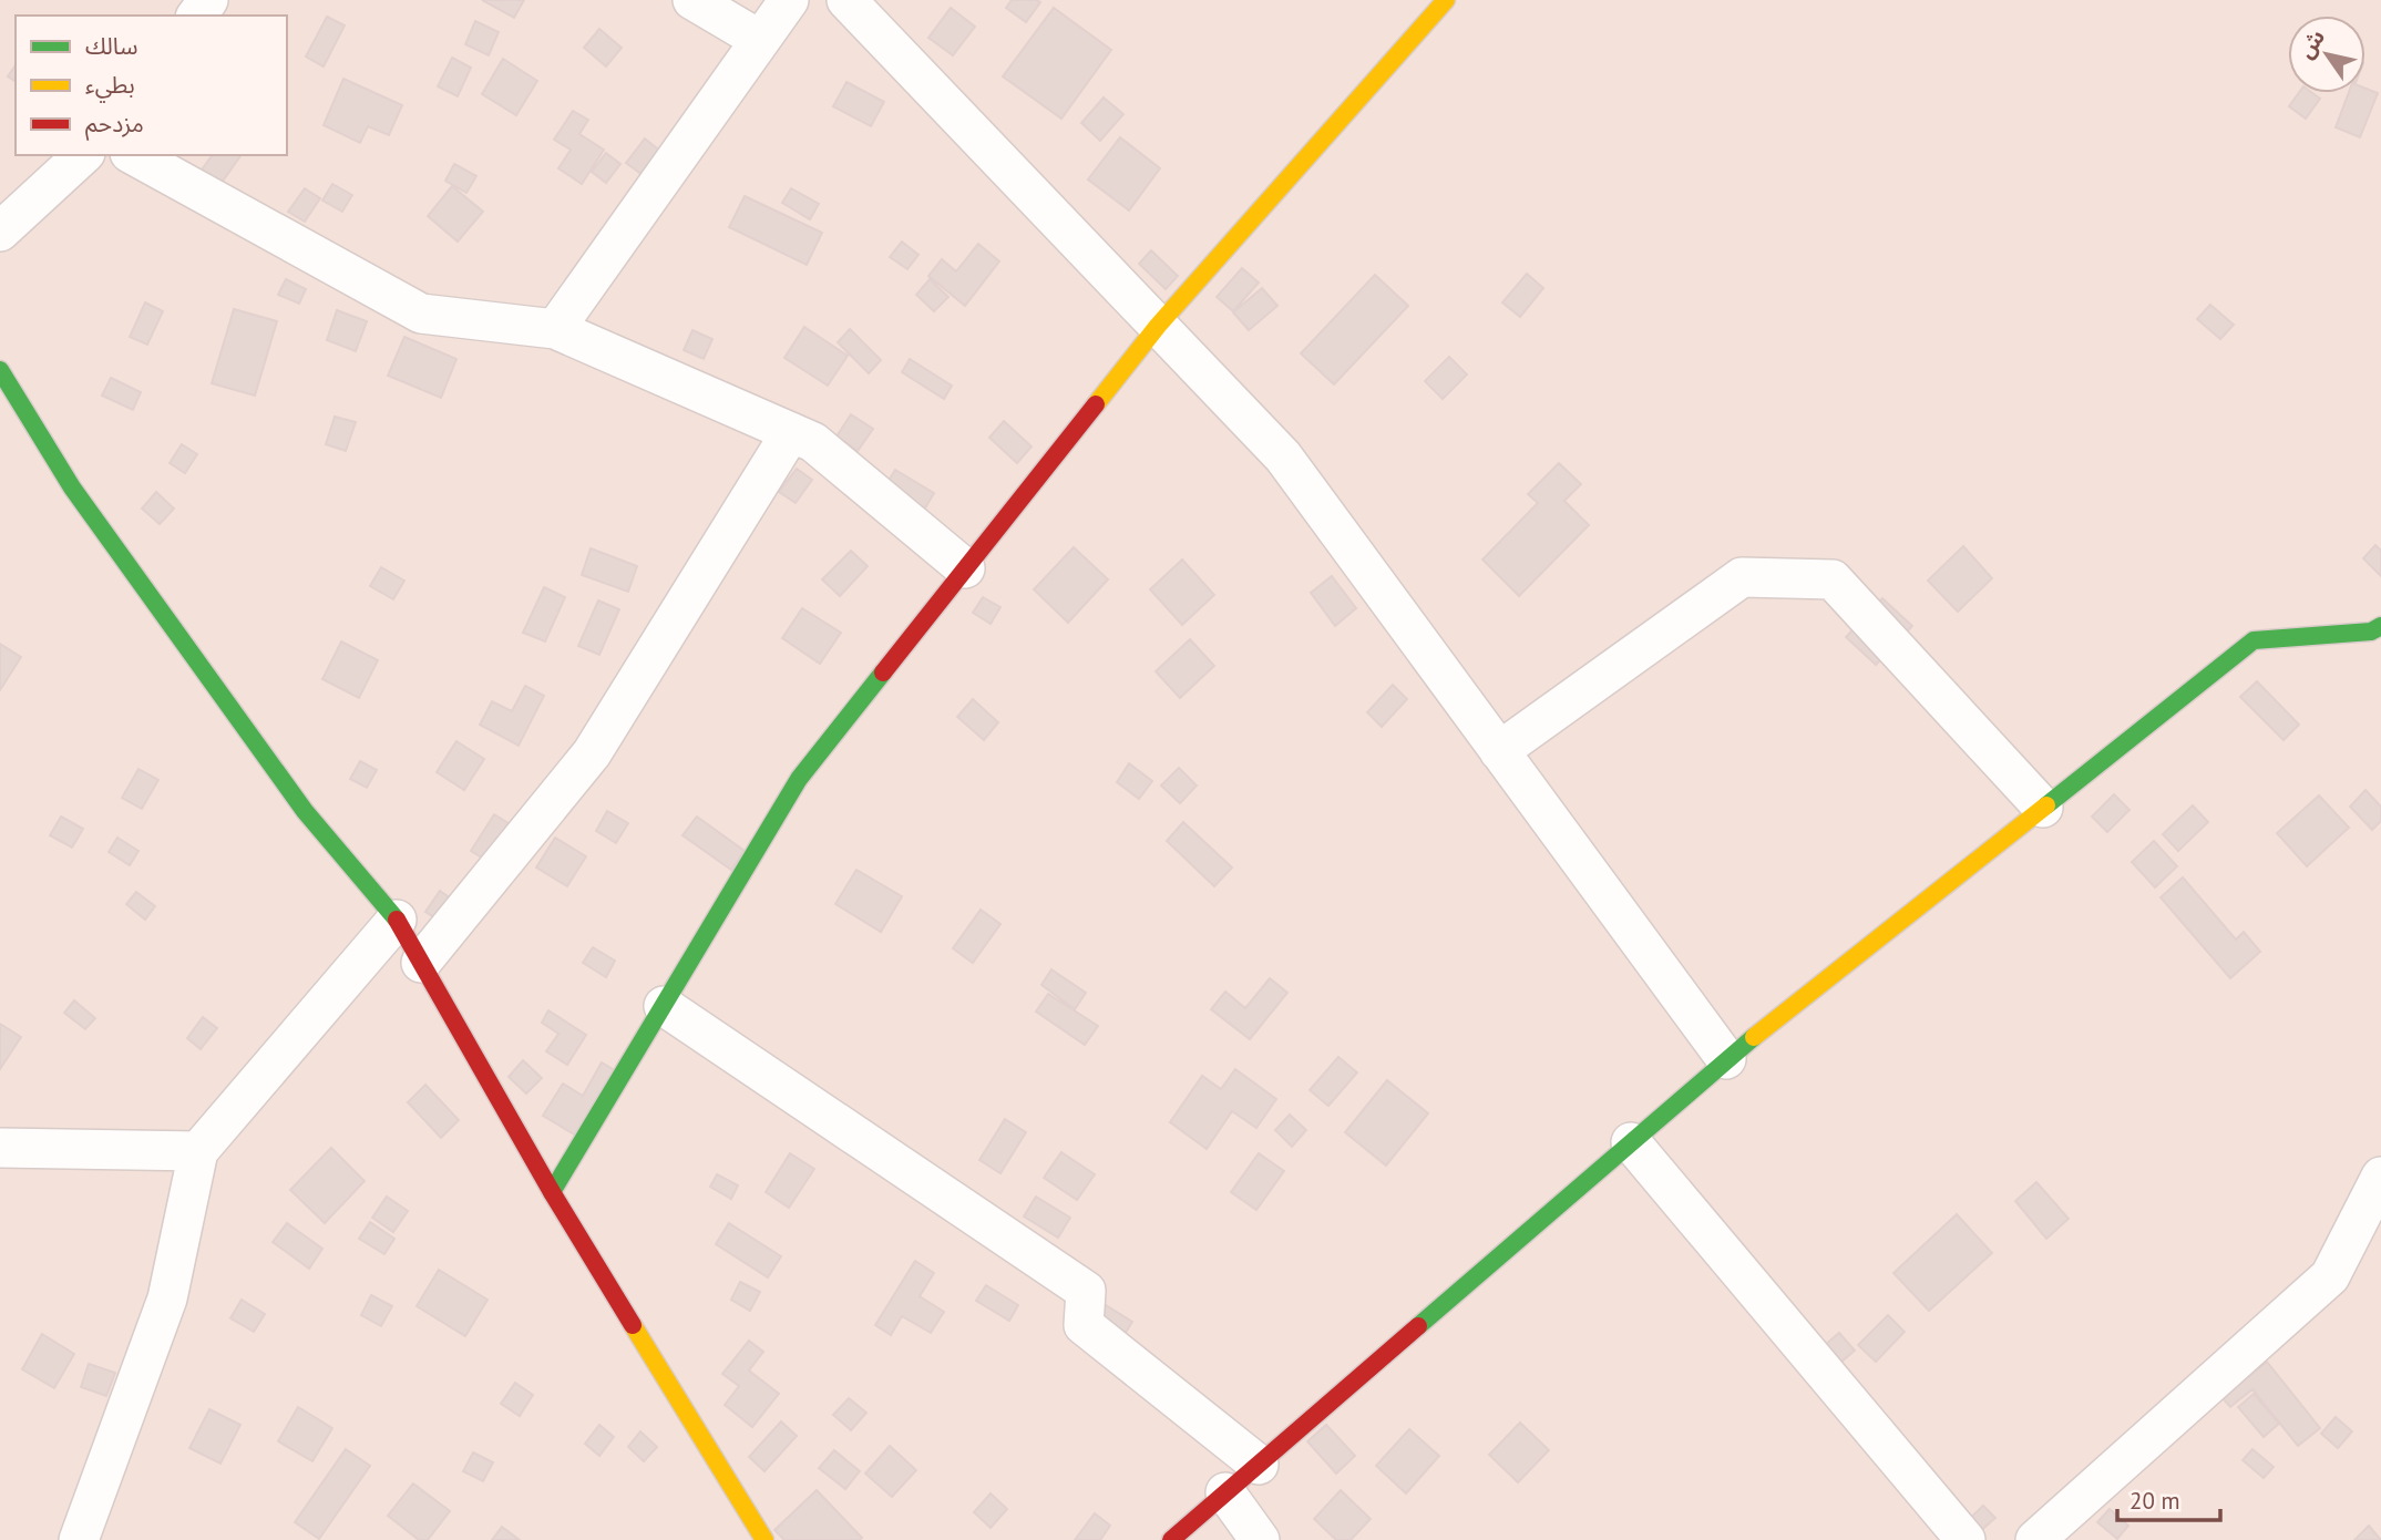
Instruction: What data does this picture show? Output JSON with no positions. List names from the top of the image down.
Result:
{
  "legend": ["سالك", "بطيء", "مزدحم"],
  "scale_bar": "20 m",
  "north": "top left"
}
